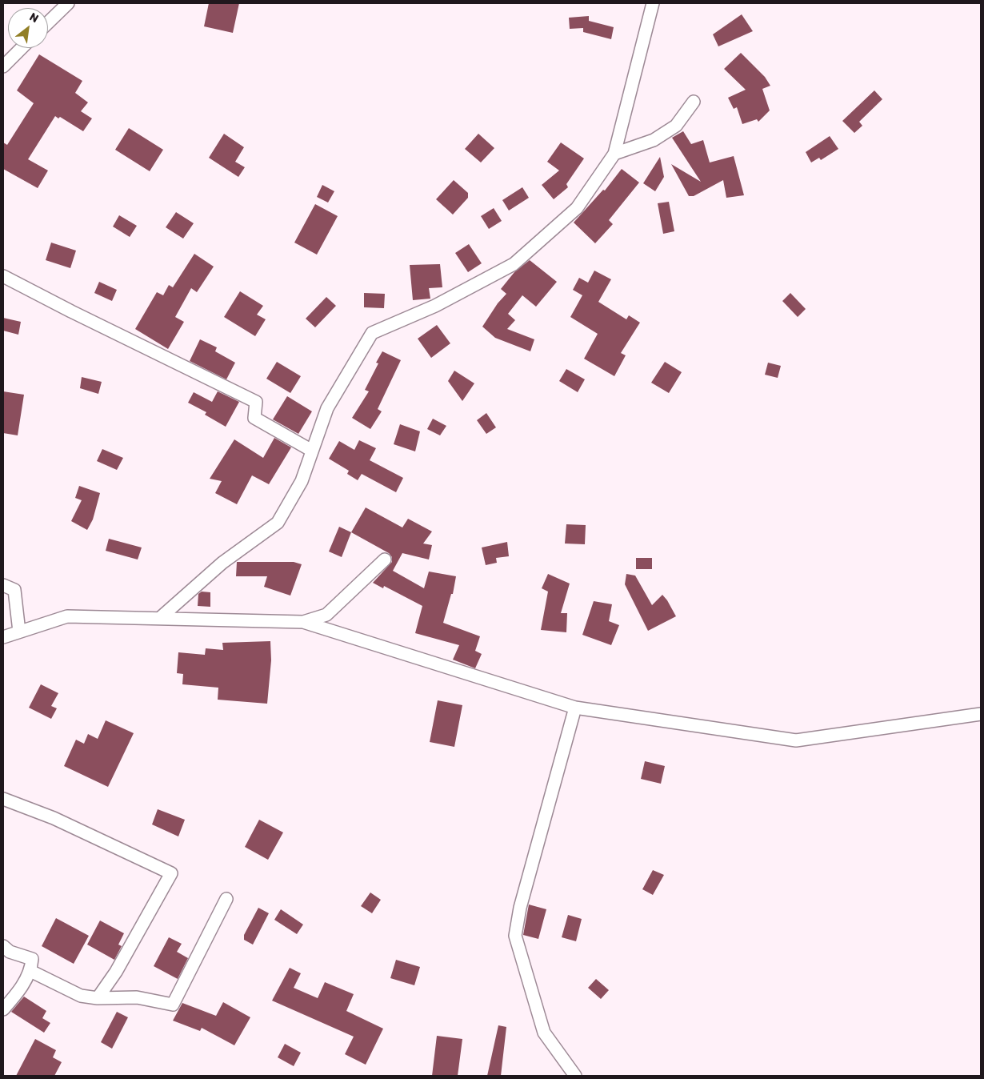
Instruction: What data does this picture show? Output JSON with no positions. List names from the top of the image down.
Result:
{
  "north": "top right"
}
